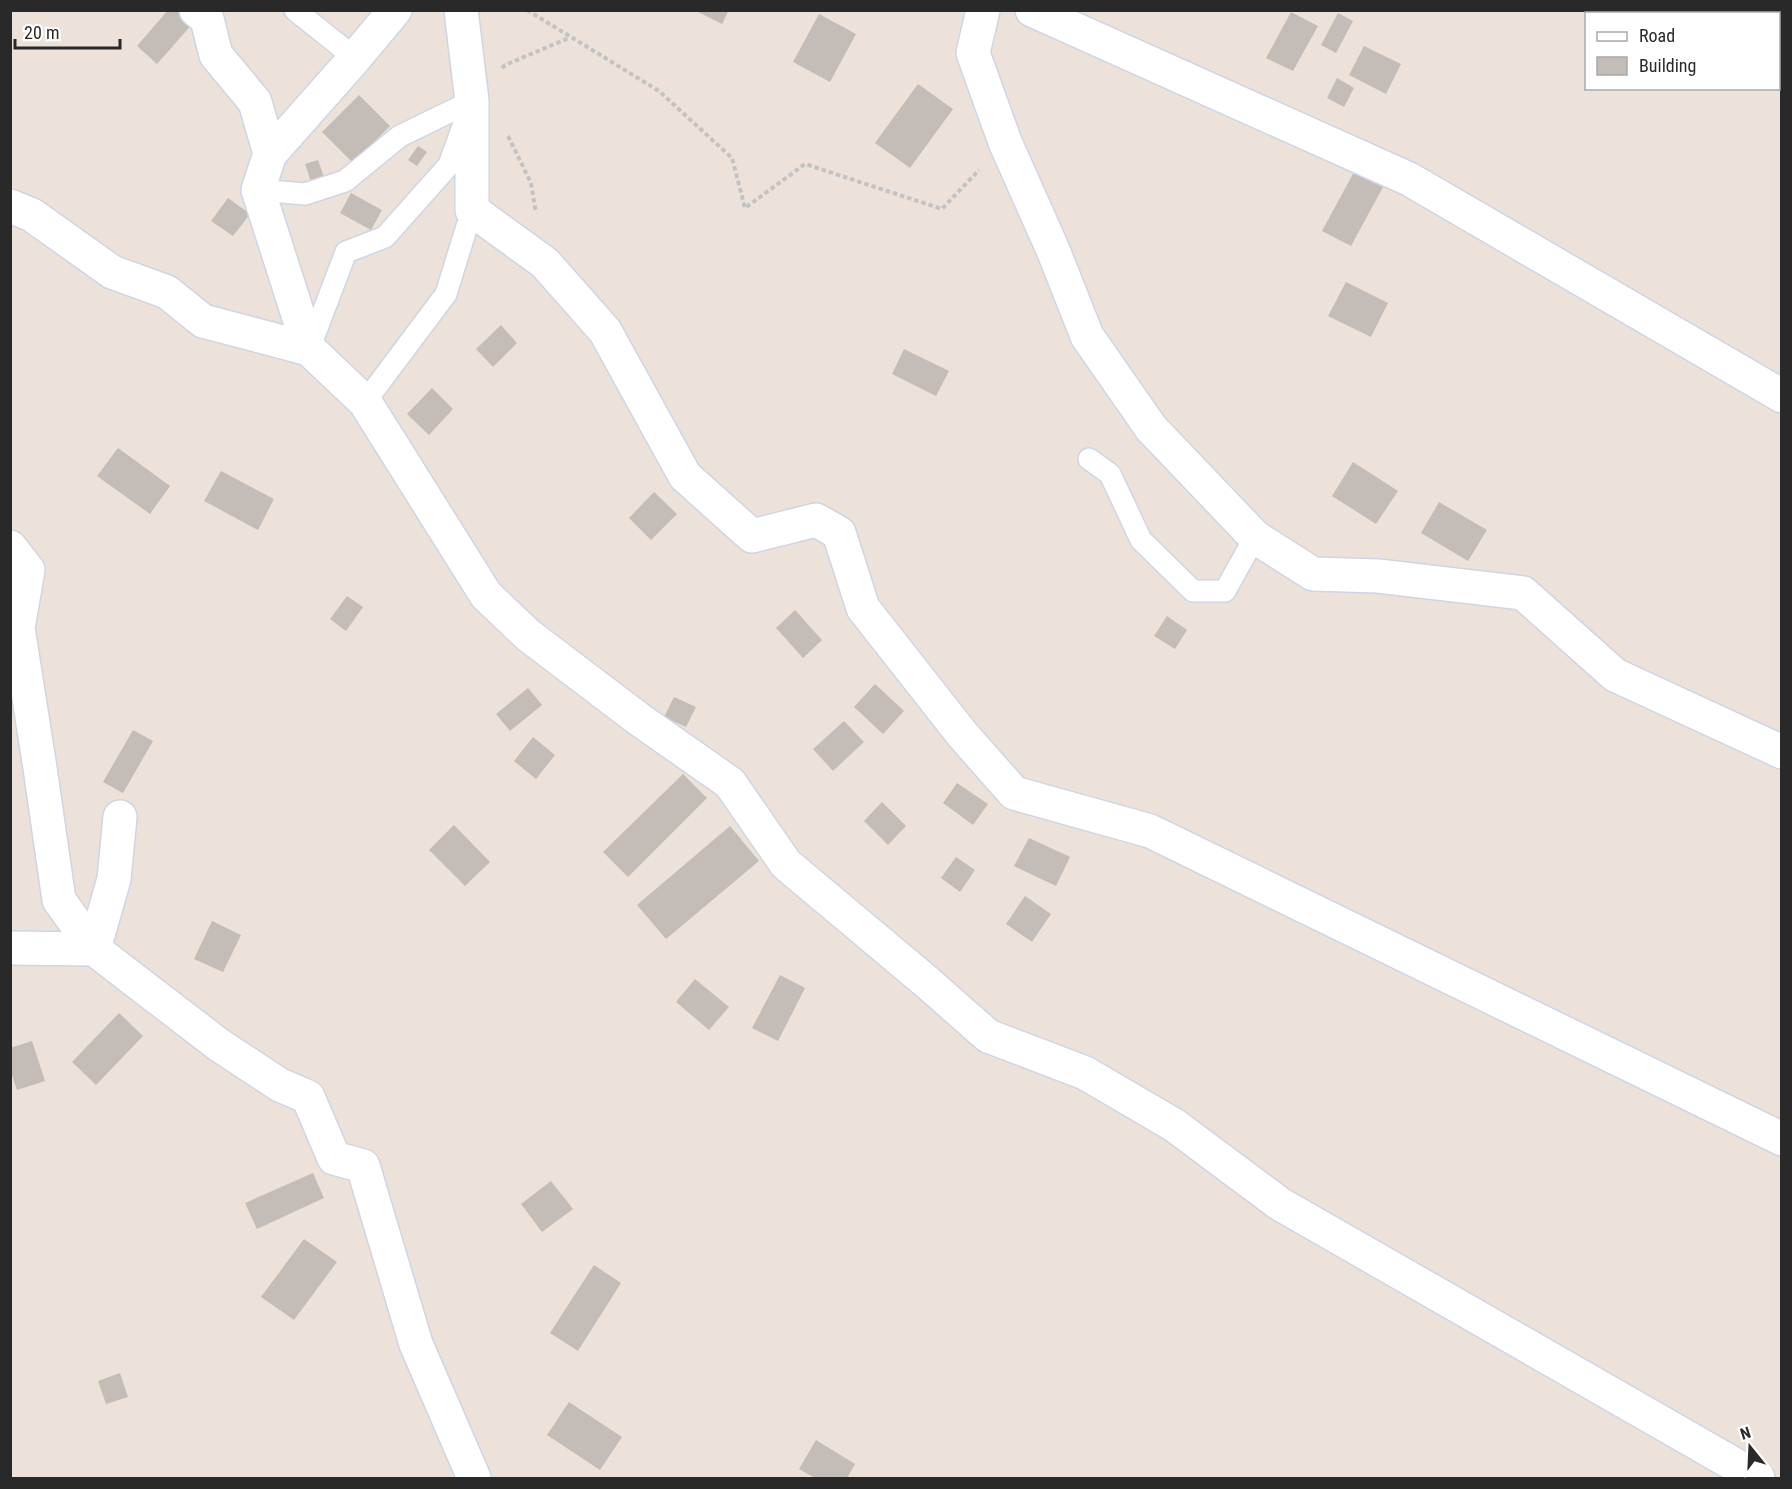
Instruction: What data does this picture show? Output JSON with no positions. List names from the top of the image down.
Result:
{
  "legend": ["Road", "Building"],
  "scale_bar": "20 m",
  "north": "top"
}
